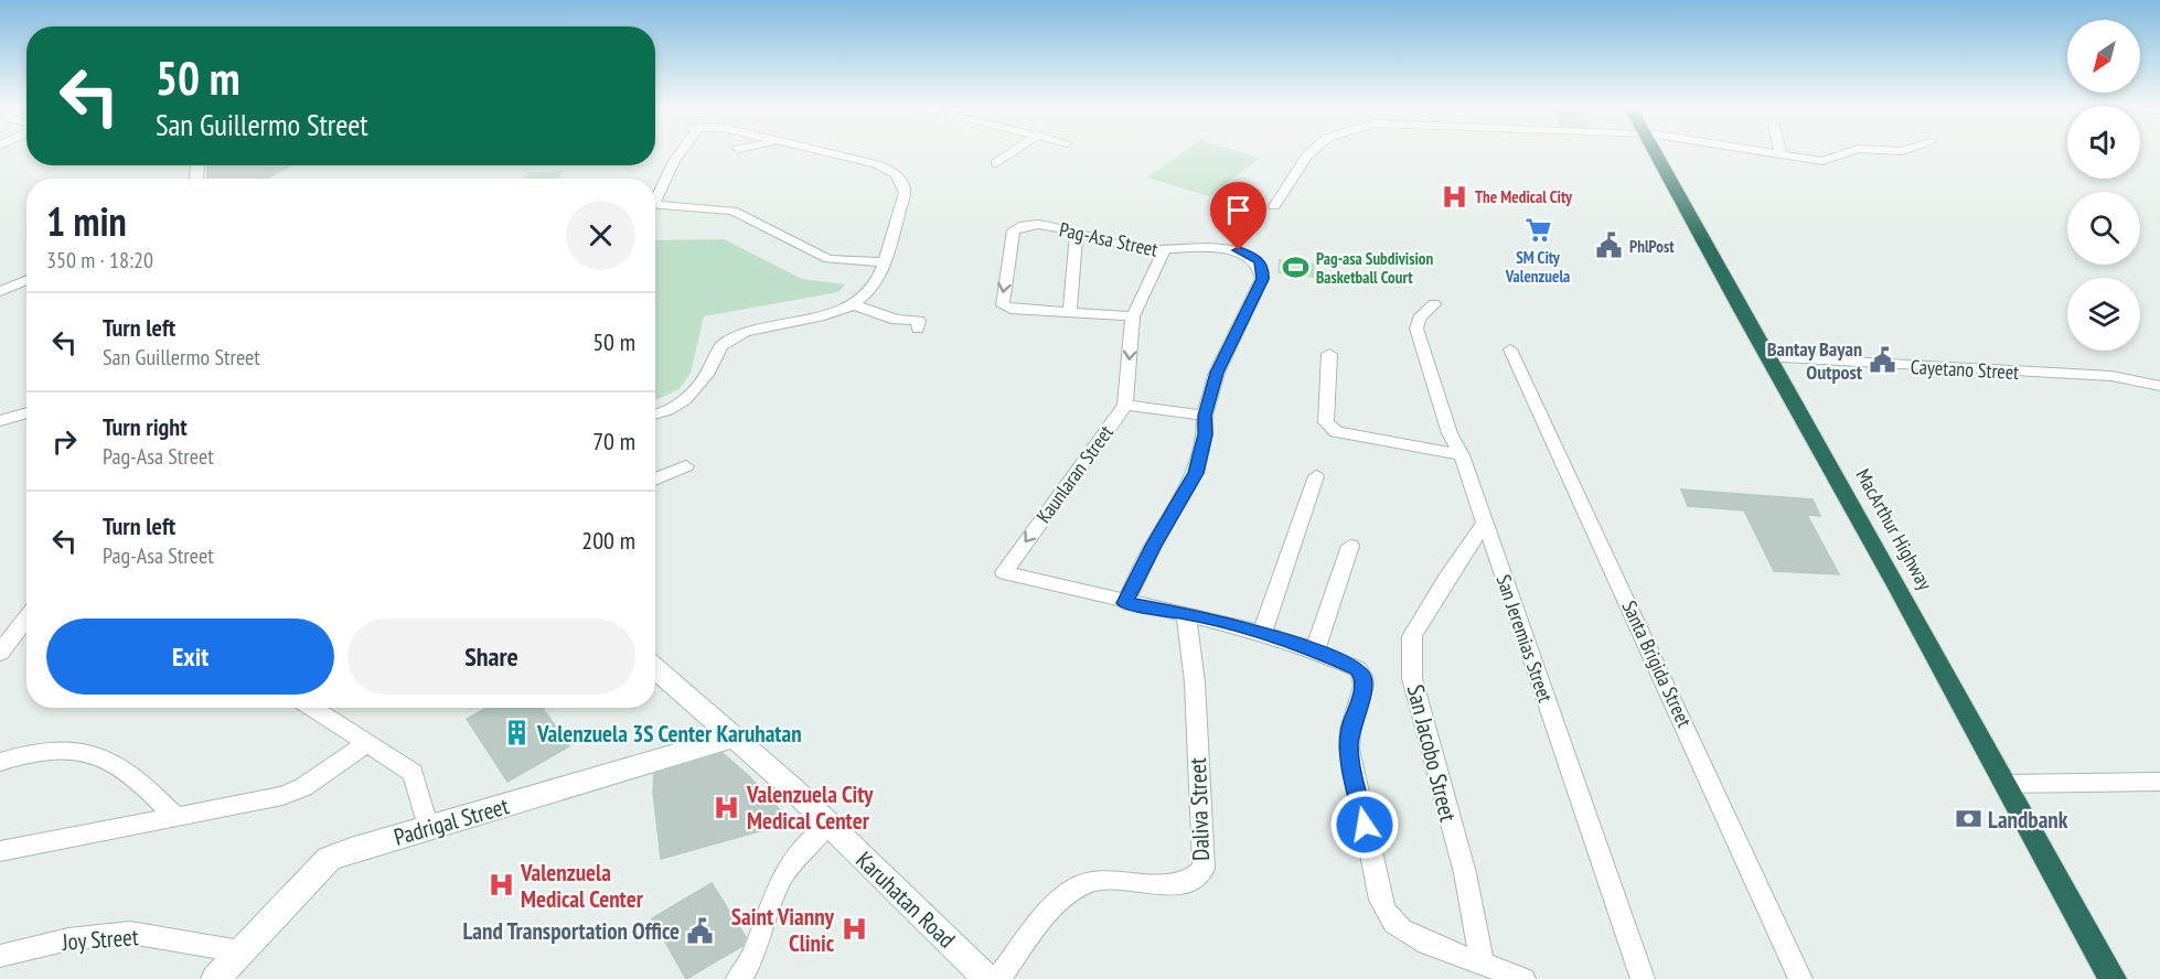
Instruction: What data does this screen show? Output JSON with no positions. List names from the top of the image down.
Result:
{
  "streets": {
    "highway": ["MacArthur Highway"],
    "main road": ["Padrigal Street", "Karuhatan Road"],
    "street": [
      "Pag-Asa Street",
      "Cayetano Street",
      "Kaunlaran Street",
      "San Jeremias Street",
      "Santa Brigida Street",
      "San Jacobo Street",
      "Daliva Street",
      "Joy Street"
    ]
  },
  "crossings": [
    ["Pag-Asa Street", "Kaunlaran Street"],
    ["Cayetano Street", "MacArthur Highway"],
    ["Kaunlaran Street", "San Jacobo Street"],
    ["Kaunlaran Street", "Daliva Street"],
    ["San Jeremias Street", "San Jacobo Street"],
    ["Padrigal Street", "Karuhatan Road"],
    ["Padrigal Street", "Joy Street"]
  ],
  "places": {
    "hospital": [
      "The Medical City",
      "Valenzuela City Medical Center",
      "Valenzuela Medical Center",
      "Saint Vianny Clinic"
    ],
    "supermarket": ["SM City Valenzuela"],
    "public building": ["PhlPost", "Bantay Bayan Outpost", "Land Transportation Office"],
    "sports": ["Pag-asa Subdivision Basketball Court"],
    "building": ["Valenzuela 3S Center Karuhatan"],
    "bank": ["Landbank"]
  },
  "north": "bottom left",
  "page": {
    "turn": ["50 m", "San Guillermo Street"],
    "heading": ["1 min", "350 m · 18:20"],
    "list": [
      {
        "name": "Turn left",
        "note": "San Guillermo Street",
        "value": "50 m"
      },
      {
        "name": "Turn right",
        "note": "Pag-Asa Street",
        "value": "70 m"
      },
      {
        "name": "Turn left",
        "note": "Pag-Asa Street",
        "value": "200 m"
      }
    ],
    "buttons": ["Exit", "Share"]
  }
}
